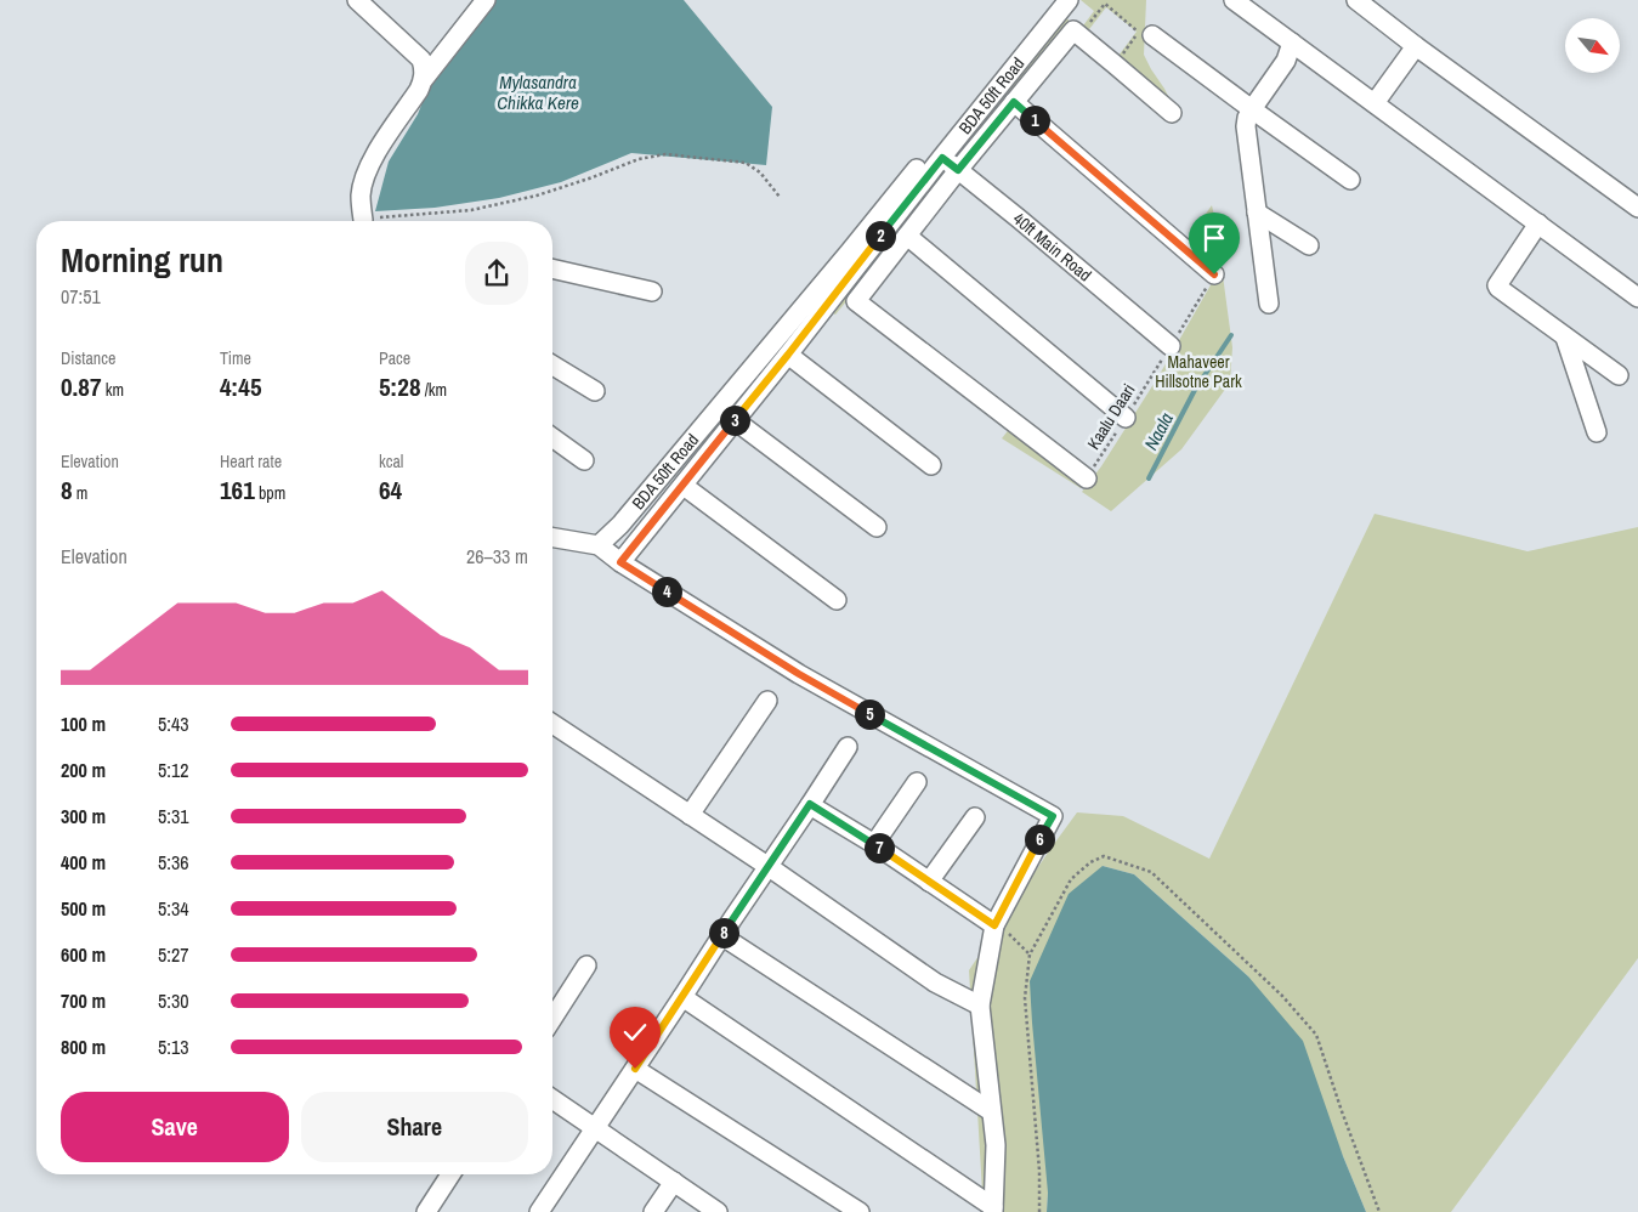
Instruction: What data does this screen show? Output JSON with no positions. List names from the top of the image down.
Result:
{
  "streets": {
    "street": ["BDA 50ft Road", "40ft Main Road"],
    "path": ["Kaalu Daari"]
  },
  "crossings": [
    ["BDA 50ft Road", "40ft Main Road"],
    ["40ft Main Road", "Kaalu Daari"]
  ],
  "water": ["Mylasandra Chikka Kere", "Naala"],
  "parks": ["Mahaveer Hillsotne Park"],
  "north": "bottom right",
  "page": {
    "pins": [
      "1",
      "2",
      "3",
      "4",
      "5",
      "6",
      "7",
      "8"
    ],
    "heading": ["Morning run", "07:51"],
    "stats": [
      ["Distance", "0.87 km"],
      ["Time", "4:45"],
      ["Pace", "5:28 /km"],
      ["Elevation", "8 m"],
      ["Heart rate", "161 bpm"],
      ["kcal", "64"]
    ],
    "chart": ["Elevation", "26–33 m"],
    "list": [
      {
        "name": "100 m",
        "note": "5:43"
      },
      {
        "name": "200 m",
        "note": "5:12"
      },
      {
        "name": "300 m",
        "note": "5:31"
      },
      {
        "name": "400 m",
        "note": "5:36"
      },
      {
        "name": "500 m",
        "note": "5:34"
      },
      {
        "name": "600 m",
        "note": "5:27"
      },
      {
        "name": "700 m",
        "note": "5:30"
      },
      {
        "name": "800 m",
        "note": "5:13"
      }
    ],
    "buttons": ["Save", "Share"]
  }
}
